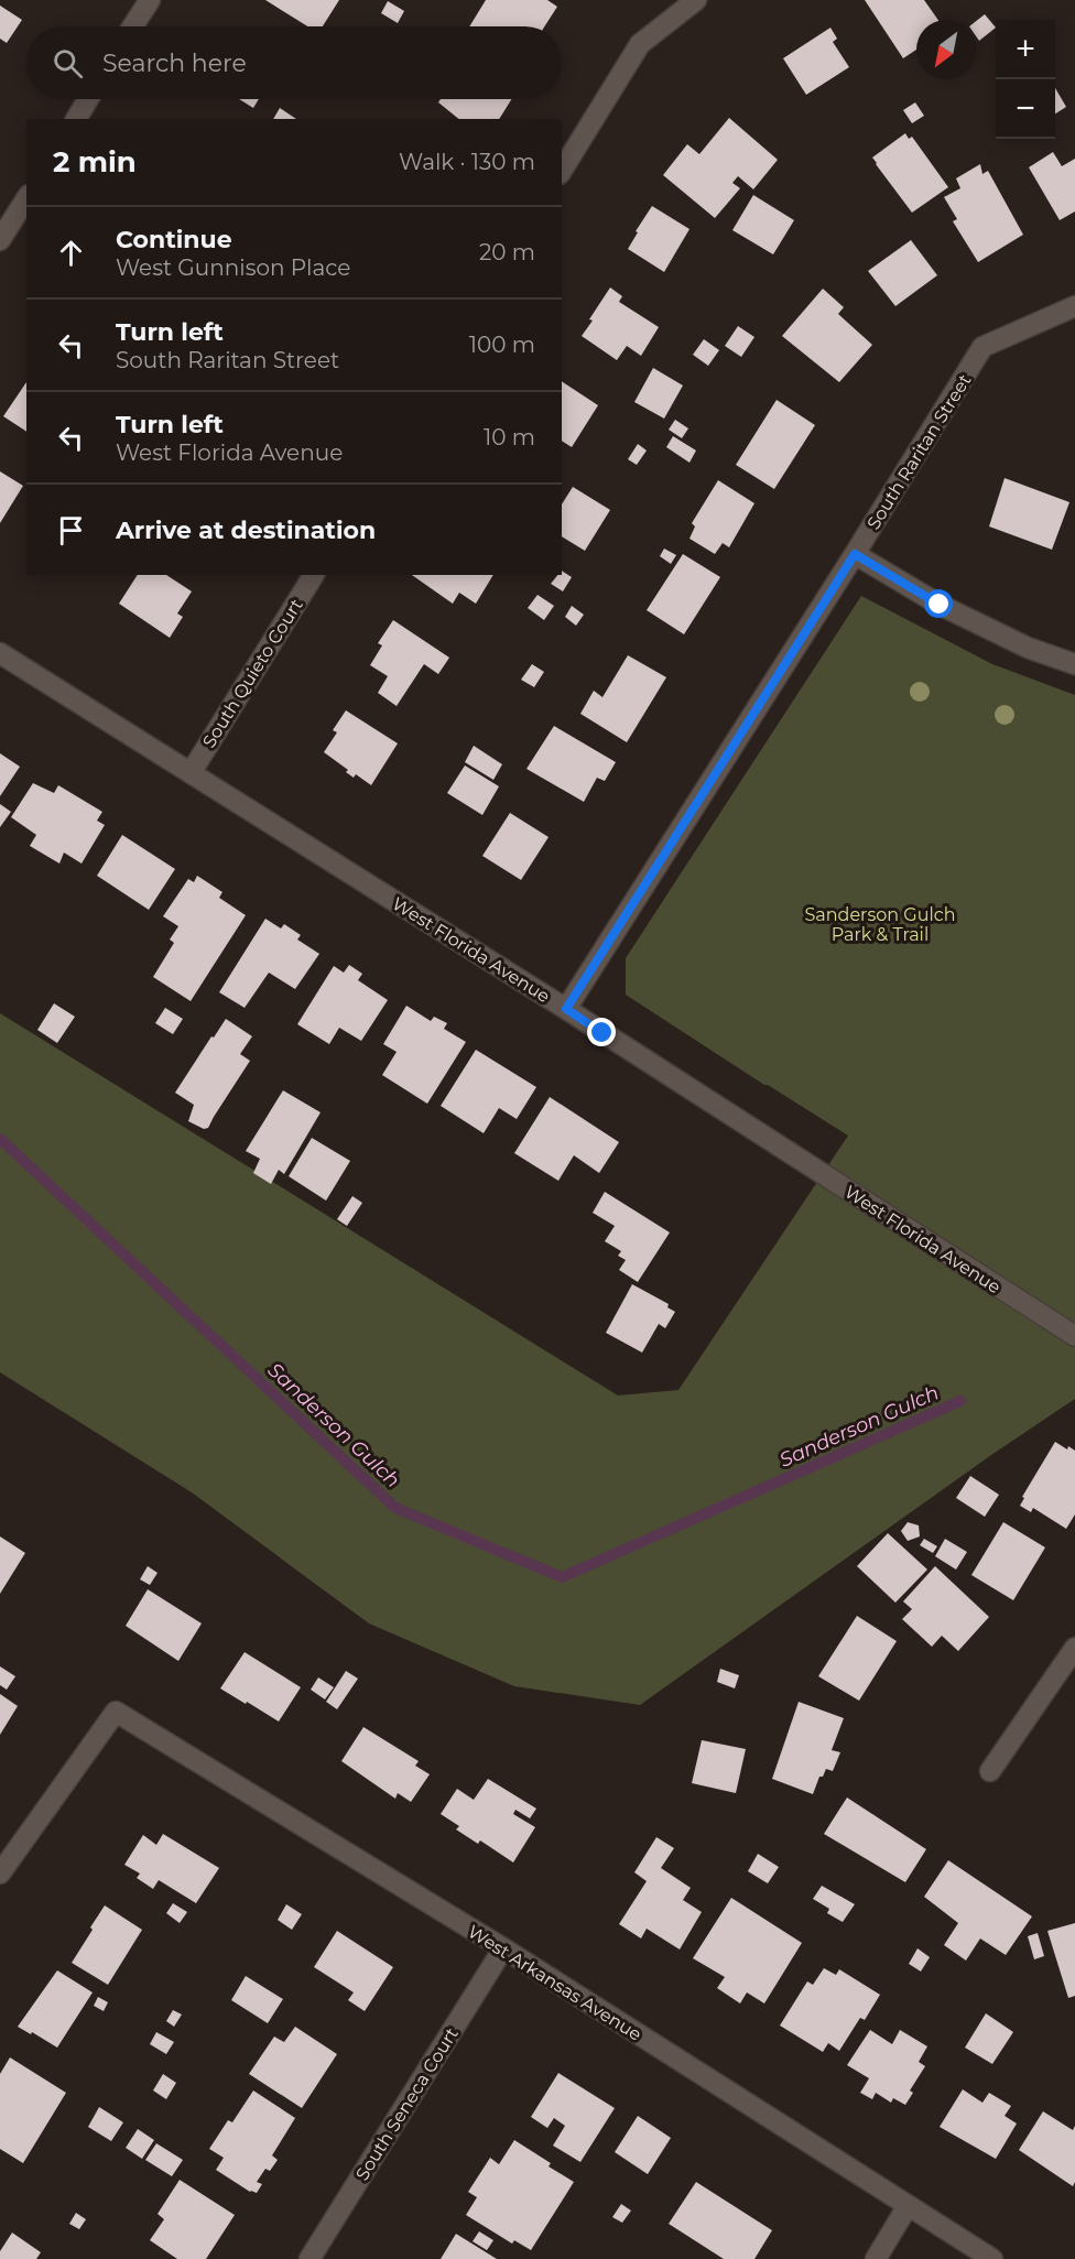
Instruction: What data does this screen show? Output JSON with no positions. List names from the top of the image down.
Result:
{
  "streets": {
    "street": [
      "South Raritan Street",
      "South Quieto Court",
      "West Florida Avenue",
      "West Arkansas Avenue",
      "South Seneca Court"
    ]
  },
  "crossings": [
    ["South Raritan Street", "West Florida Avenue"],
    ["South Quieto Court", "West Florida Avenue"],
    ["West Arkansas Avenue", "South Seneca Court"]
  ],
  "water": ["Sanderson Gulch"],
  "parks": ["Sanderson Gulch Park & Trail"],
  "north": "bottom left",
  "page": {
    "map_buttons": ["+", "−"],
    "search": "Search here",
    "heading": ["2 min", "Walk · 130 m"],
    "list": [
      ["Continue", "West Gunnison Place", "20 m"],
      ["Turn left", "South Raritan Street", "100 m"],
      ["Turn left", "West Florida Avenue", "10 m"],
      "Arrive at destination"
    ]
  }
}
